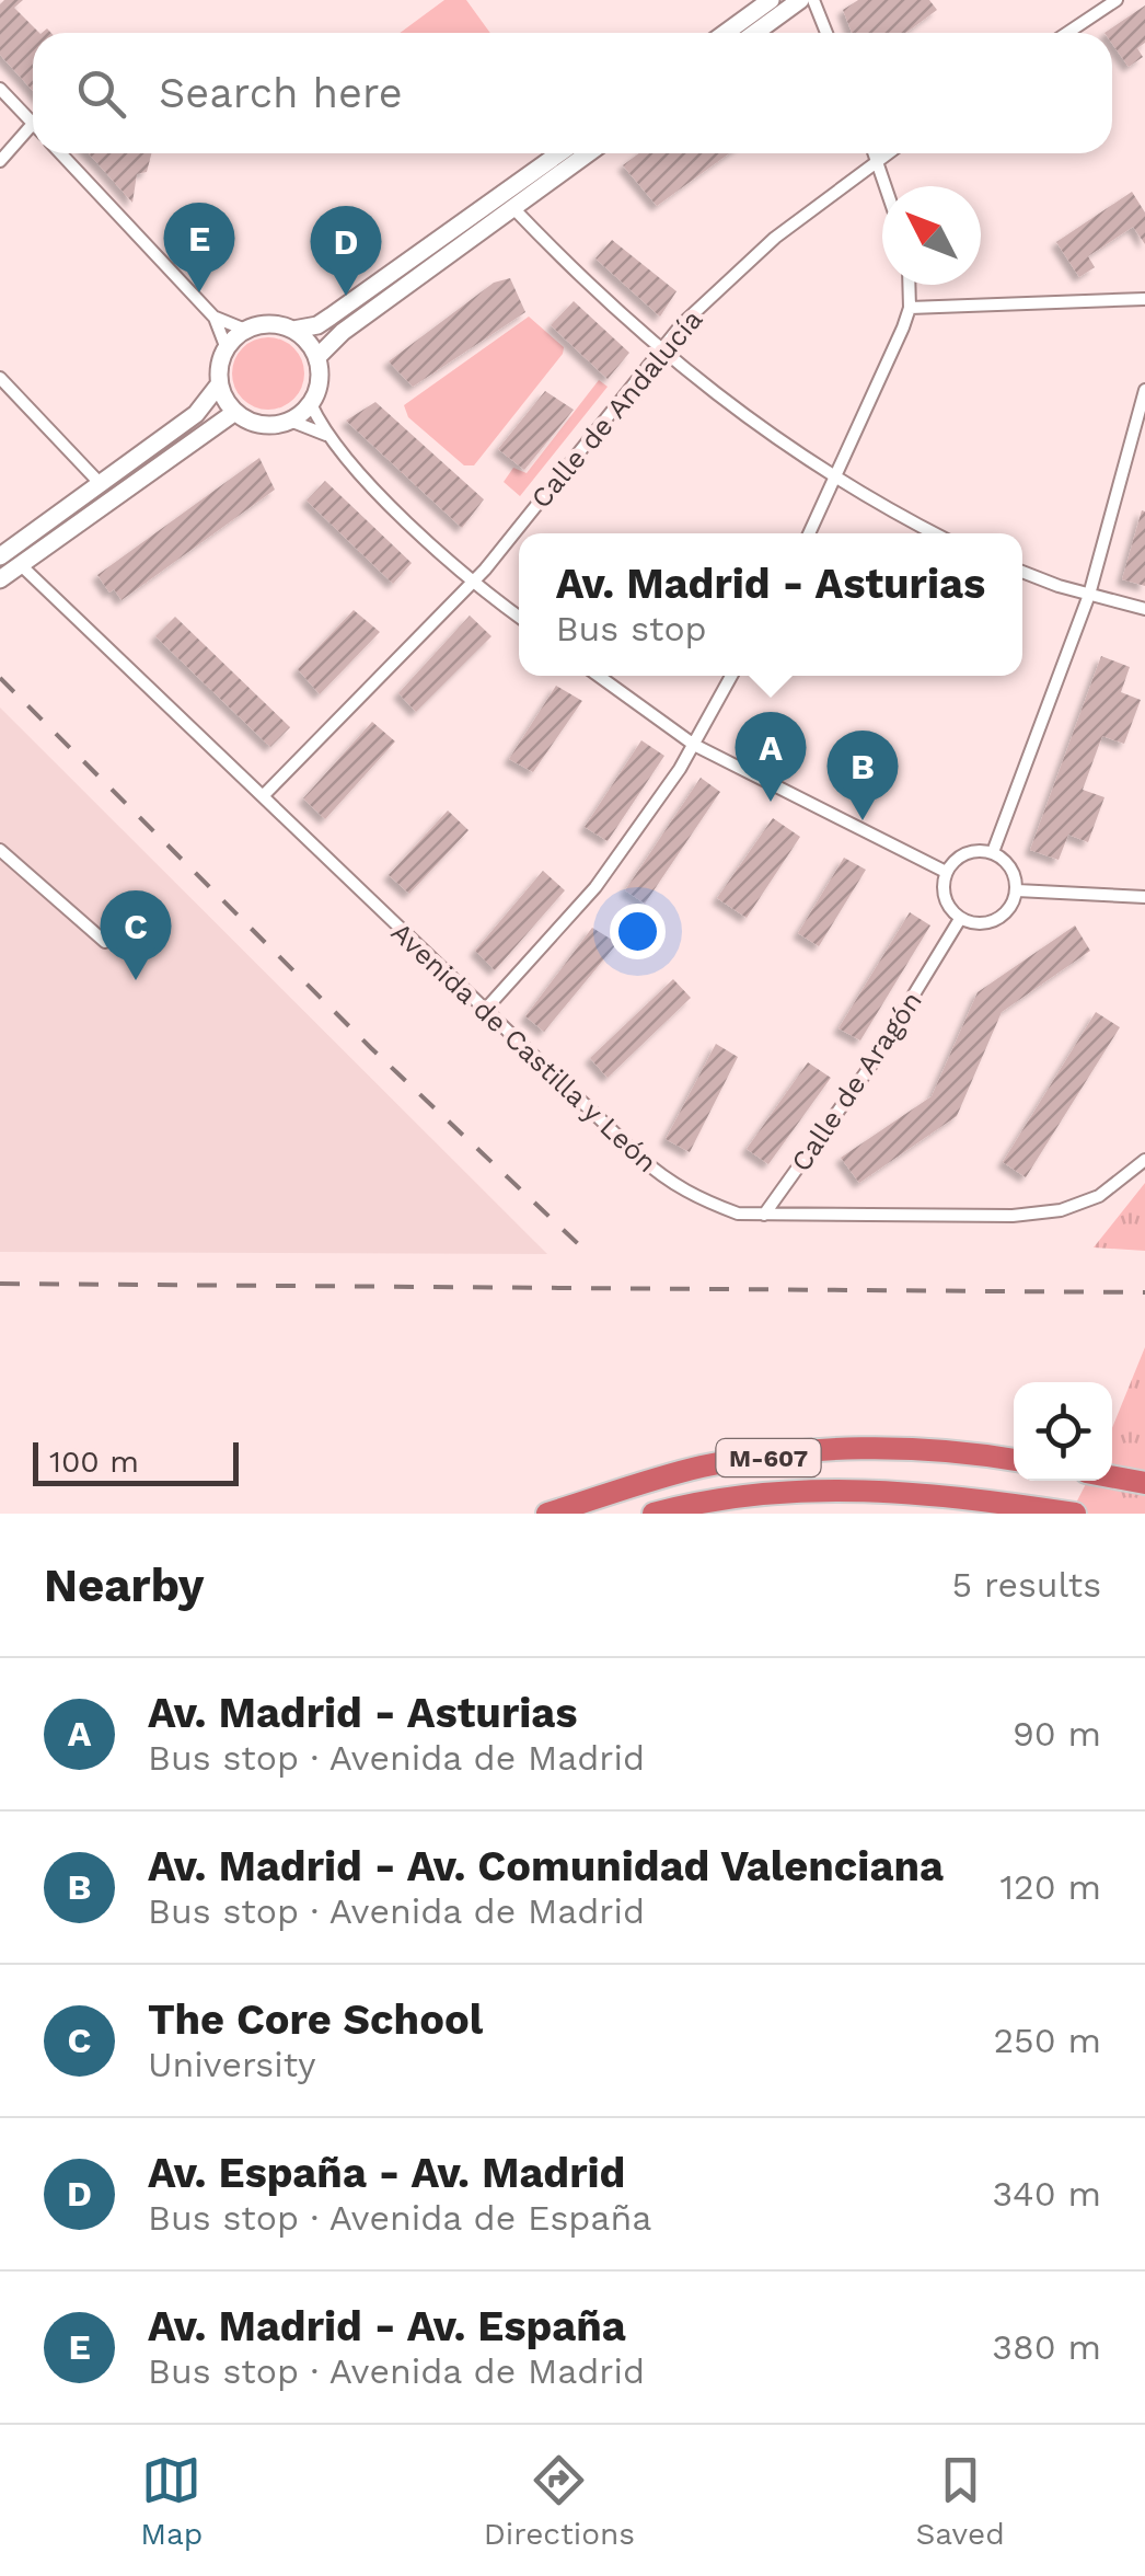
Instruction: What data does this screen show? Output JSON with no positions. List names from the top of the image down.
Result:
{
  "streets": {
    "highway": ["M-607"],
    "street": ["Calle de Andalucía", "Avenida de Castilla y León", "Calle de Aragón"]
  },
  "crossings": [
    ["Calle de Andalucía", "Avenida de Castilla y León"],
    ["Avenida de Castilla y León", "Calle de Aragón"]
  ],
  "scale_bar": "100 m",
  "north": "top left",
  "page": {
    "search": "Search here",
    "pins": [
      "E",
      "D",
      "A",
      "B",
      "C"
    ],
    "popup": ["Av. Madrid - Asturias", "Bus stop"],
    "scale": "100 m",
    "heading": ["Nearby", "5 results"],
    "list": [
      {
        "mark": "A",
        "name": "Av. Madrid - Asturias",
        "note": "Bus stop · Avenida de Madrid",
        "value": "90 m"
      },
      {
        "mark": "B",
        "name": "Av. Madrid - Av. Comunidad Valenciana",
        "note": "Bus stop · Avenida de Madrid",
        "value": "120 m"
      },
      {
        "mark": "C",
        "name": "The Core School",
        "note": "University",
        "value": "250 m"
      },
      {
        "mark": "D",
        "name": "Av. España - Av. Madrid",
        "note": "Bus stop · Avenida de España",
        "value": "340 m"
      },
      {
        "mark": "E",
        "name": "Av. Madrid - Av. España",
        "note": "Bus stop · Avenida de Madrid",
        "value": "380 m"
      }
    ],
    "nav": ["Map", "Directions", "Saved"]
  }
}
